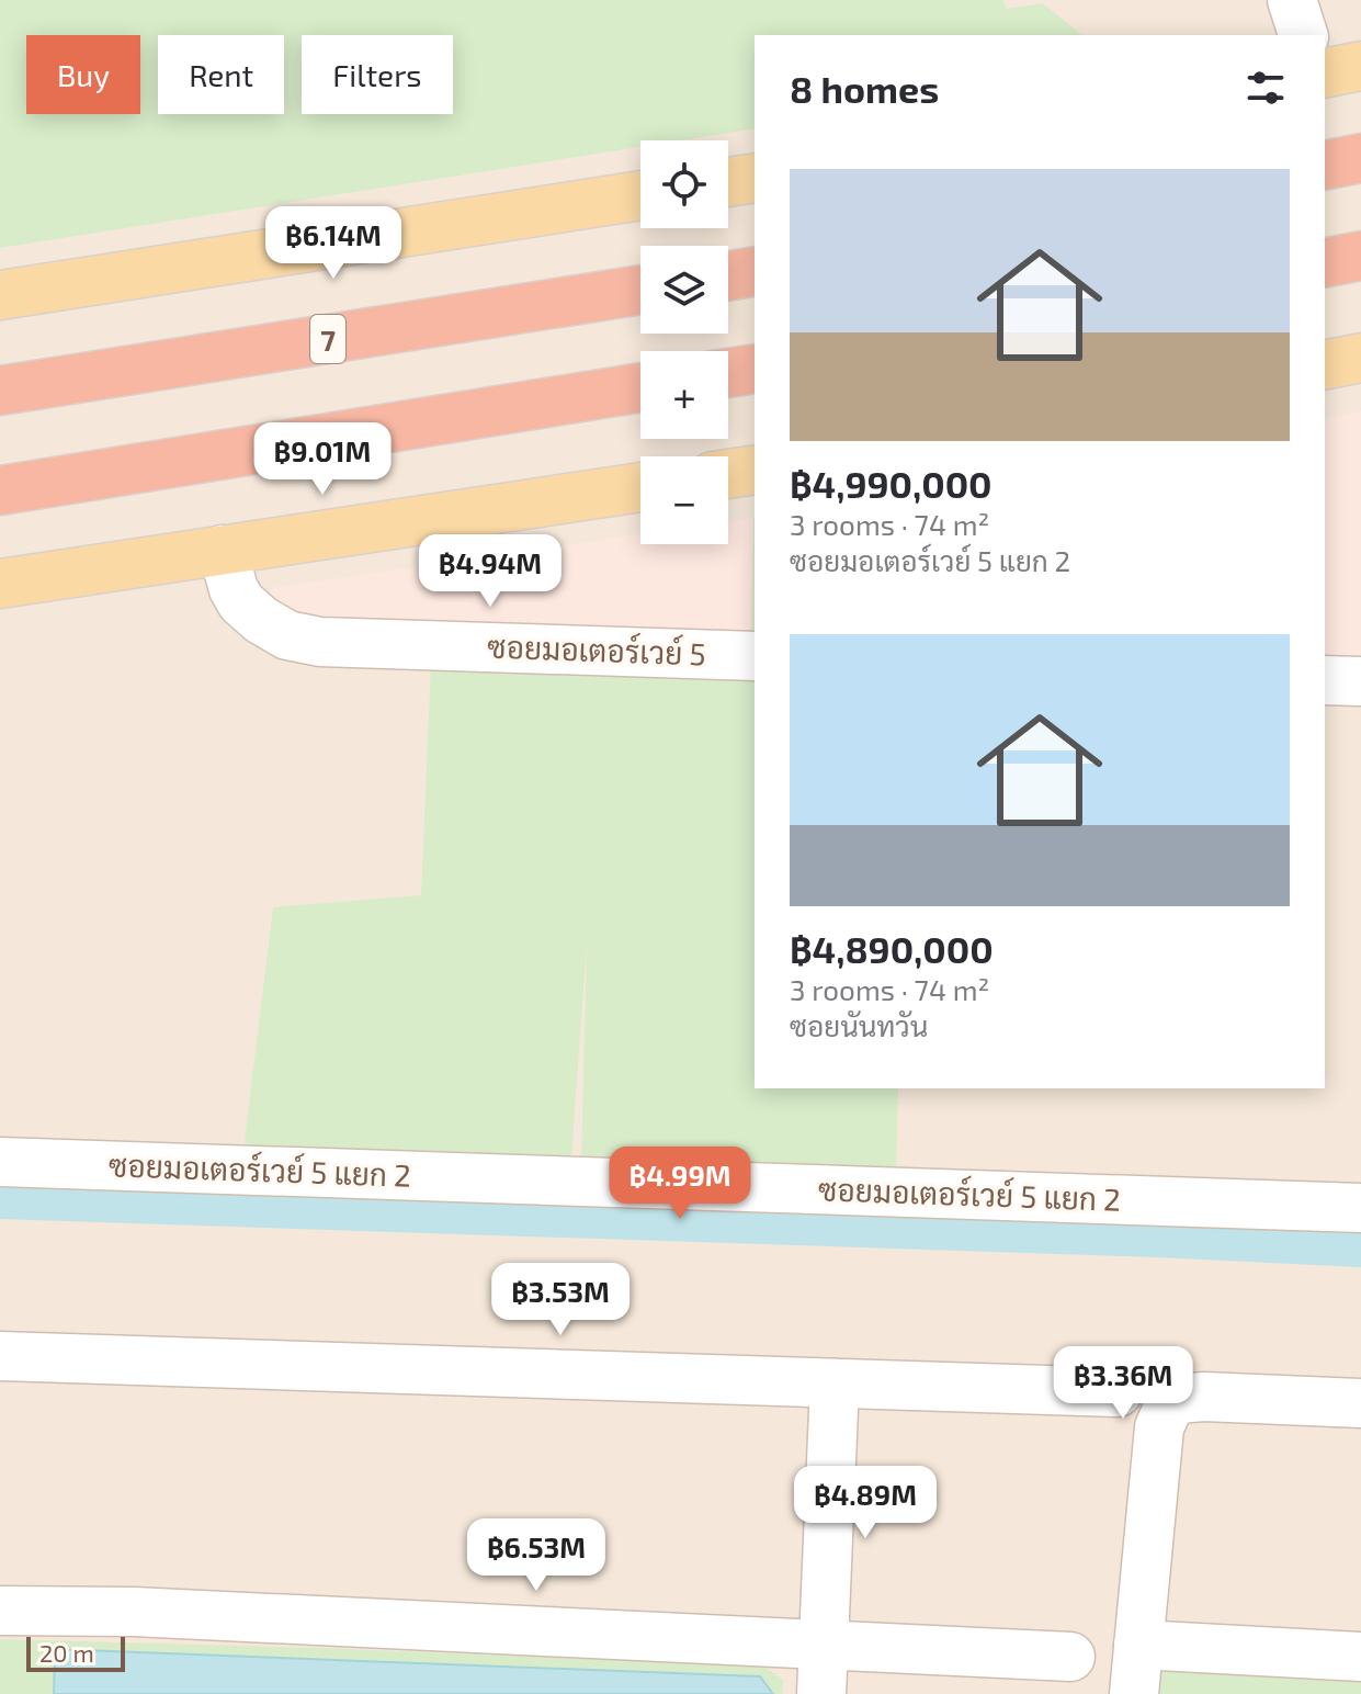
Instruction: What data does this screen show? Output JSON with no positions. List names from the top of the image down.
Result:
{
  "streets": {
    "highway": ["7"],
    "street": ["ซอยมอเตอร์เวย์ 5", "ซอยมอเตอร์เวย์ 5 แยก 2"]
  },
  "scale_bar": "20 m",
  "page": {
    "chip": ["Buy", "Rent", "Filters"],
    "heading": "8 homes",
    "map_buttons": ["+", "−"],
    "list": [
      {
        "name": "฿4,990,000",
        "note": "3 rooms · 74 m² · ซอยมอเตอร์เวย์ 5 แยก 2"
      },
      {
        "name": "฿4,890,000",
        "note": "3 rooms · 74 m² · ซอยนันทวัน"
      }
    ],
    "price": [
      "฿6.14M",
      "฿9.01M",
      "฿4.94M",
      "฿4.99M",
      "฿3.53M",
      "฿3.36M",
      "฿4.89M",
      "฿6.53M"
    ],
    "scale": "20 m"
  }
}
